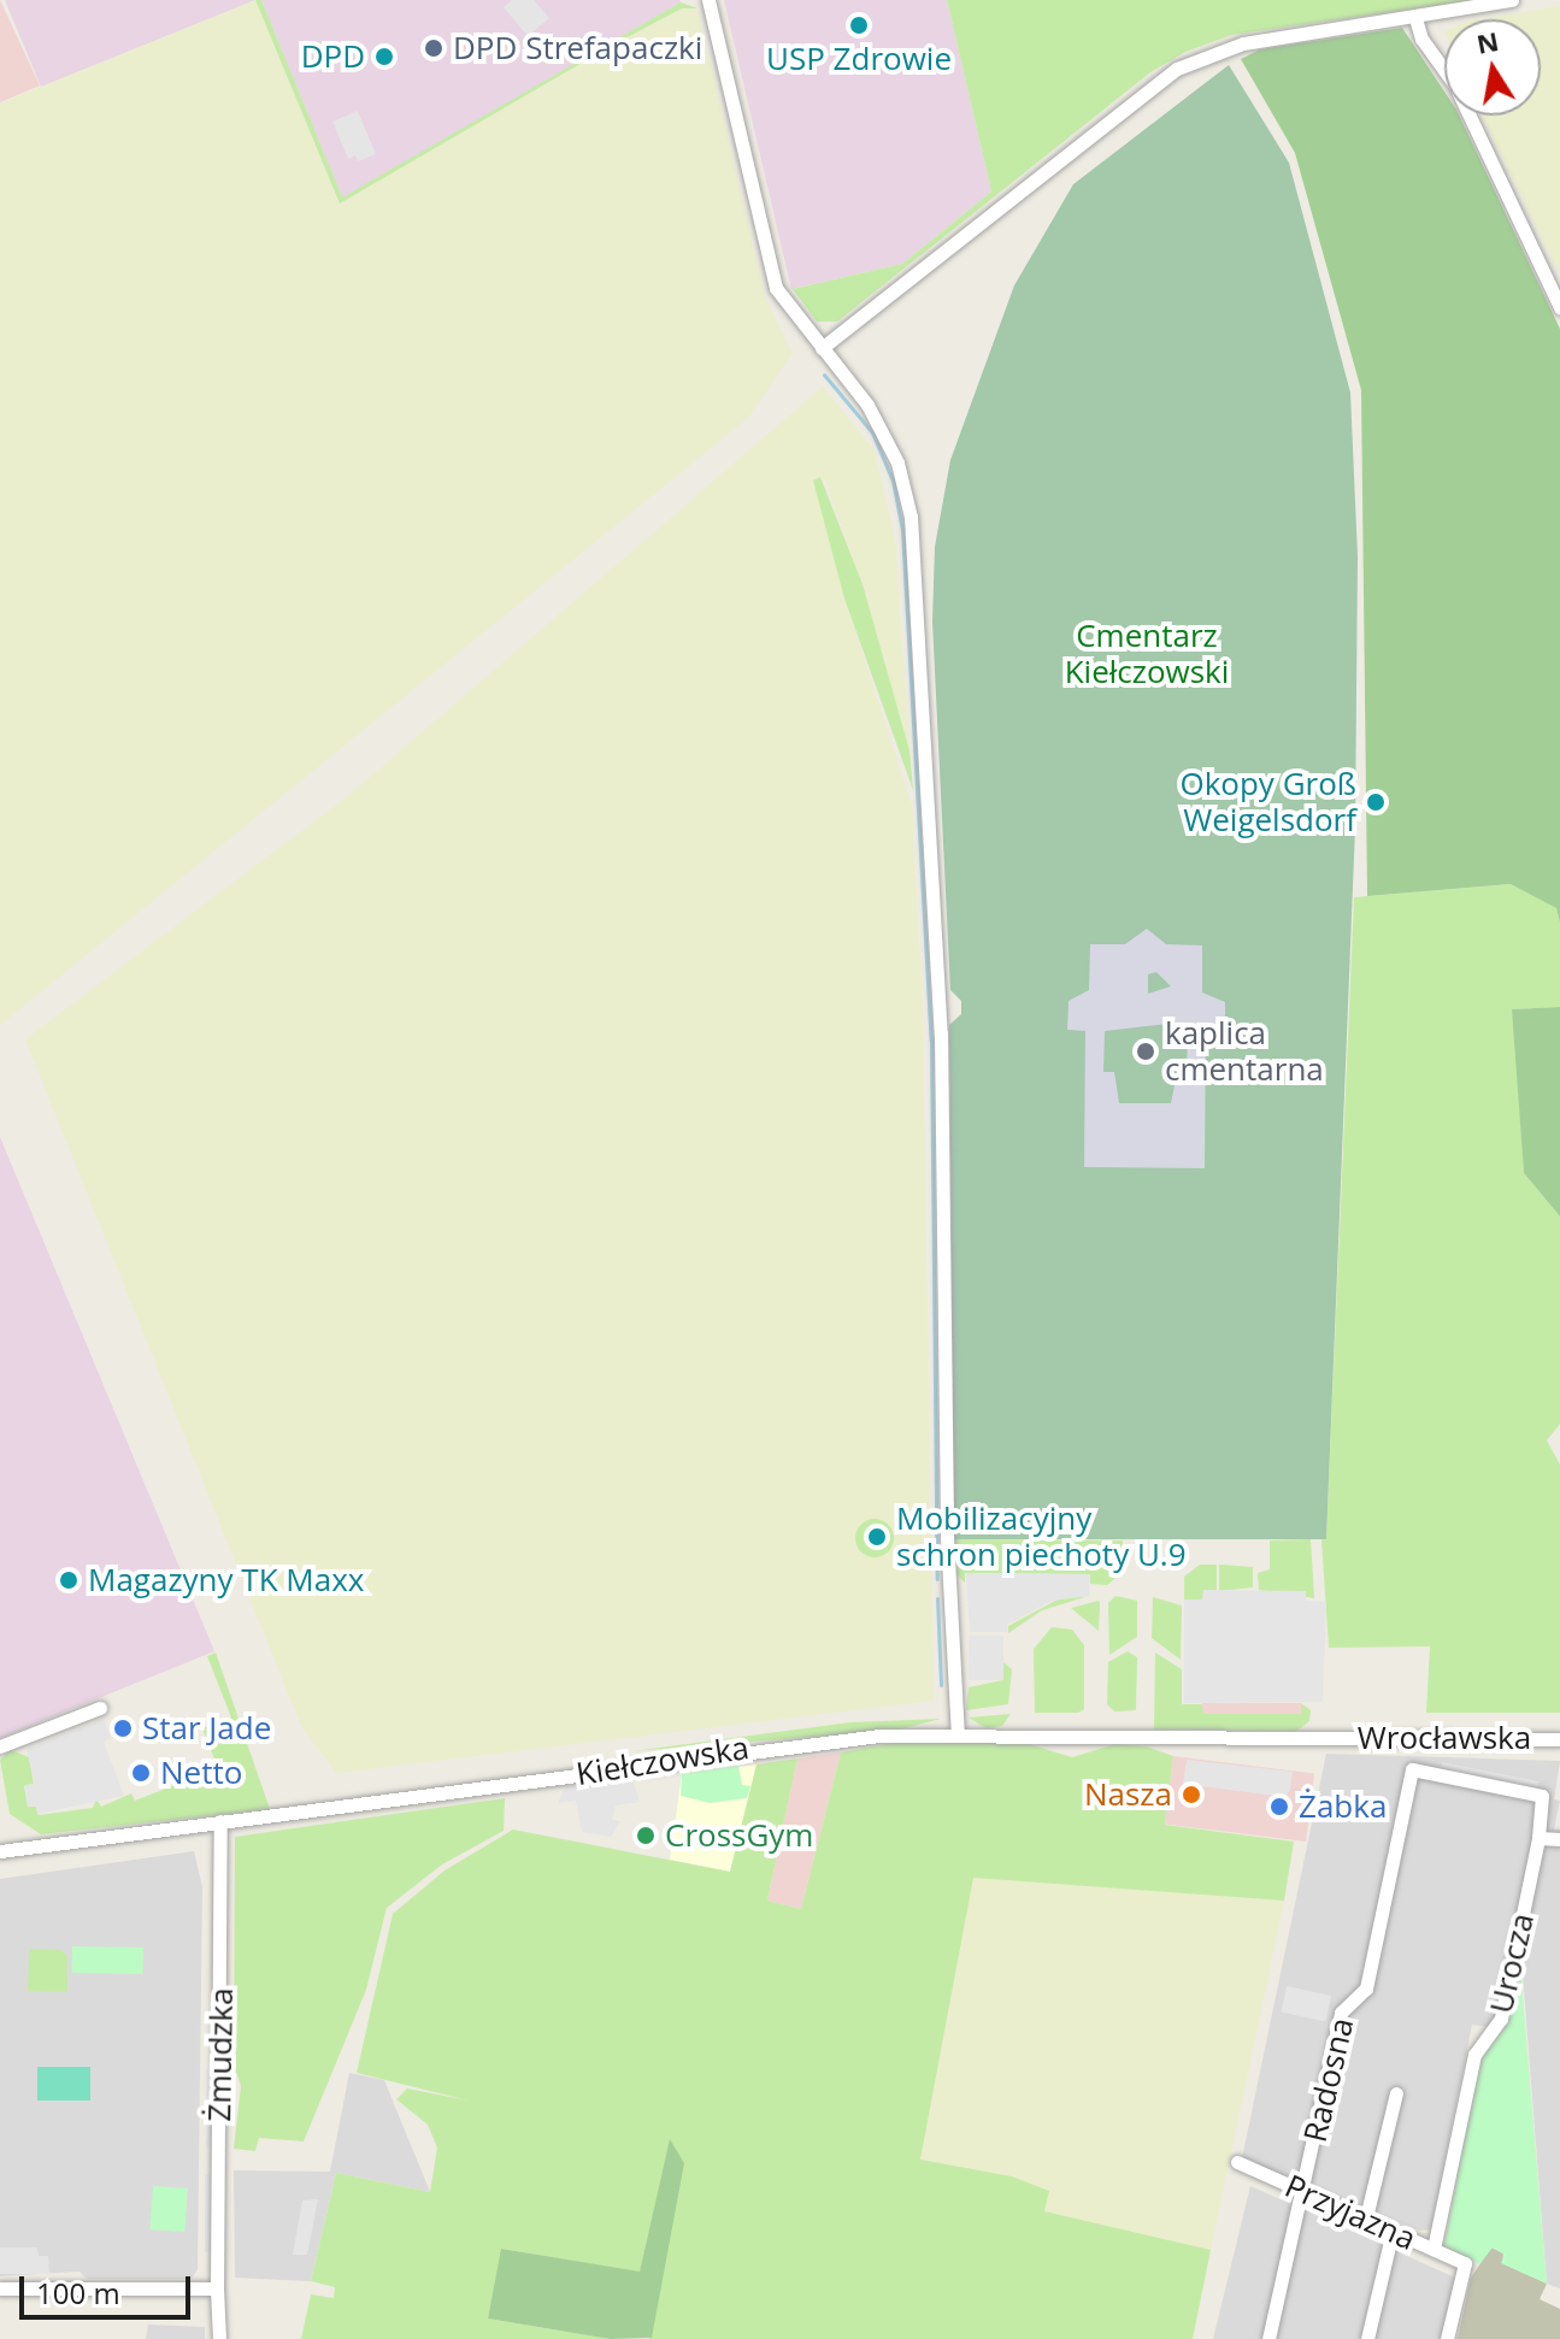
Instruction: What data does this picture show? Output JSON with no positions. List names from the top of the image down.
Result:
{
  "streets": {
    "street": [
      "Wrocławska",
      "Kiełczowska",
      "Urocza",
      "Żmudzka",
      "Radosna",
      "Przyjazna"
    ]
  },
  "crossings": [
    ["Wrocławska", "Kiełczowska"],
    ["Kiełczowska", "Żmudzka"],
    ["Urocza", "Radosna"],
    ["Urocza", "Przyjazna"],
    ["Radosna", "Przyjazna"]
  ],
  "parks": ["Cmentarz Kiełczowski"],
  "places": [
    "USP Zdrowie",
    "DPD Strefapaczki",
    "DPD",
    "Okopy Groß Weigelsdorf",
    "kaplica cmentarna",
    "Mobilizacyjny schron piechoty U.9",
    "Magazyny TK Maxx",
    "Star Jade",
    "Netto",
    "Nasza",
    "Żabka",
    "CrossGym"
  ],
  "scale_bar": "100 m",
  "north": "top"
}
